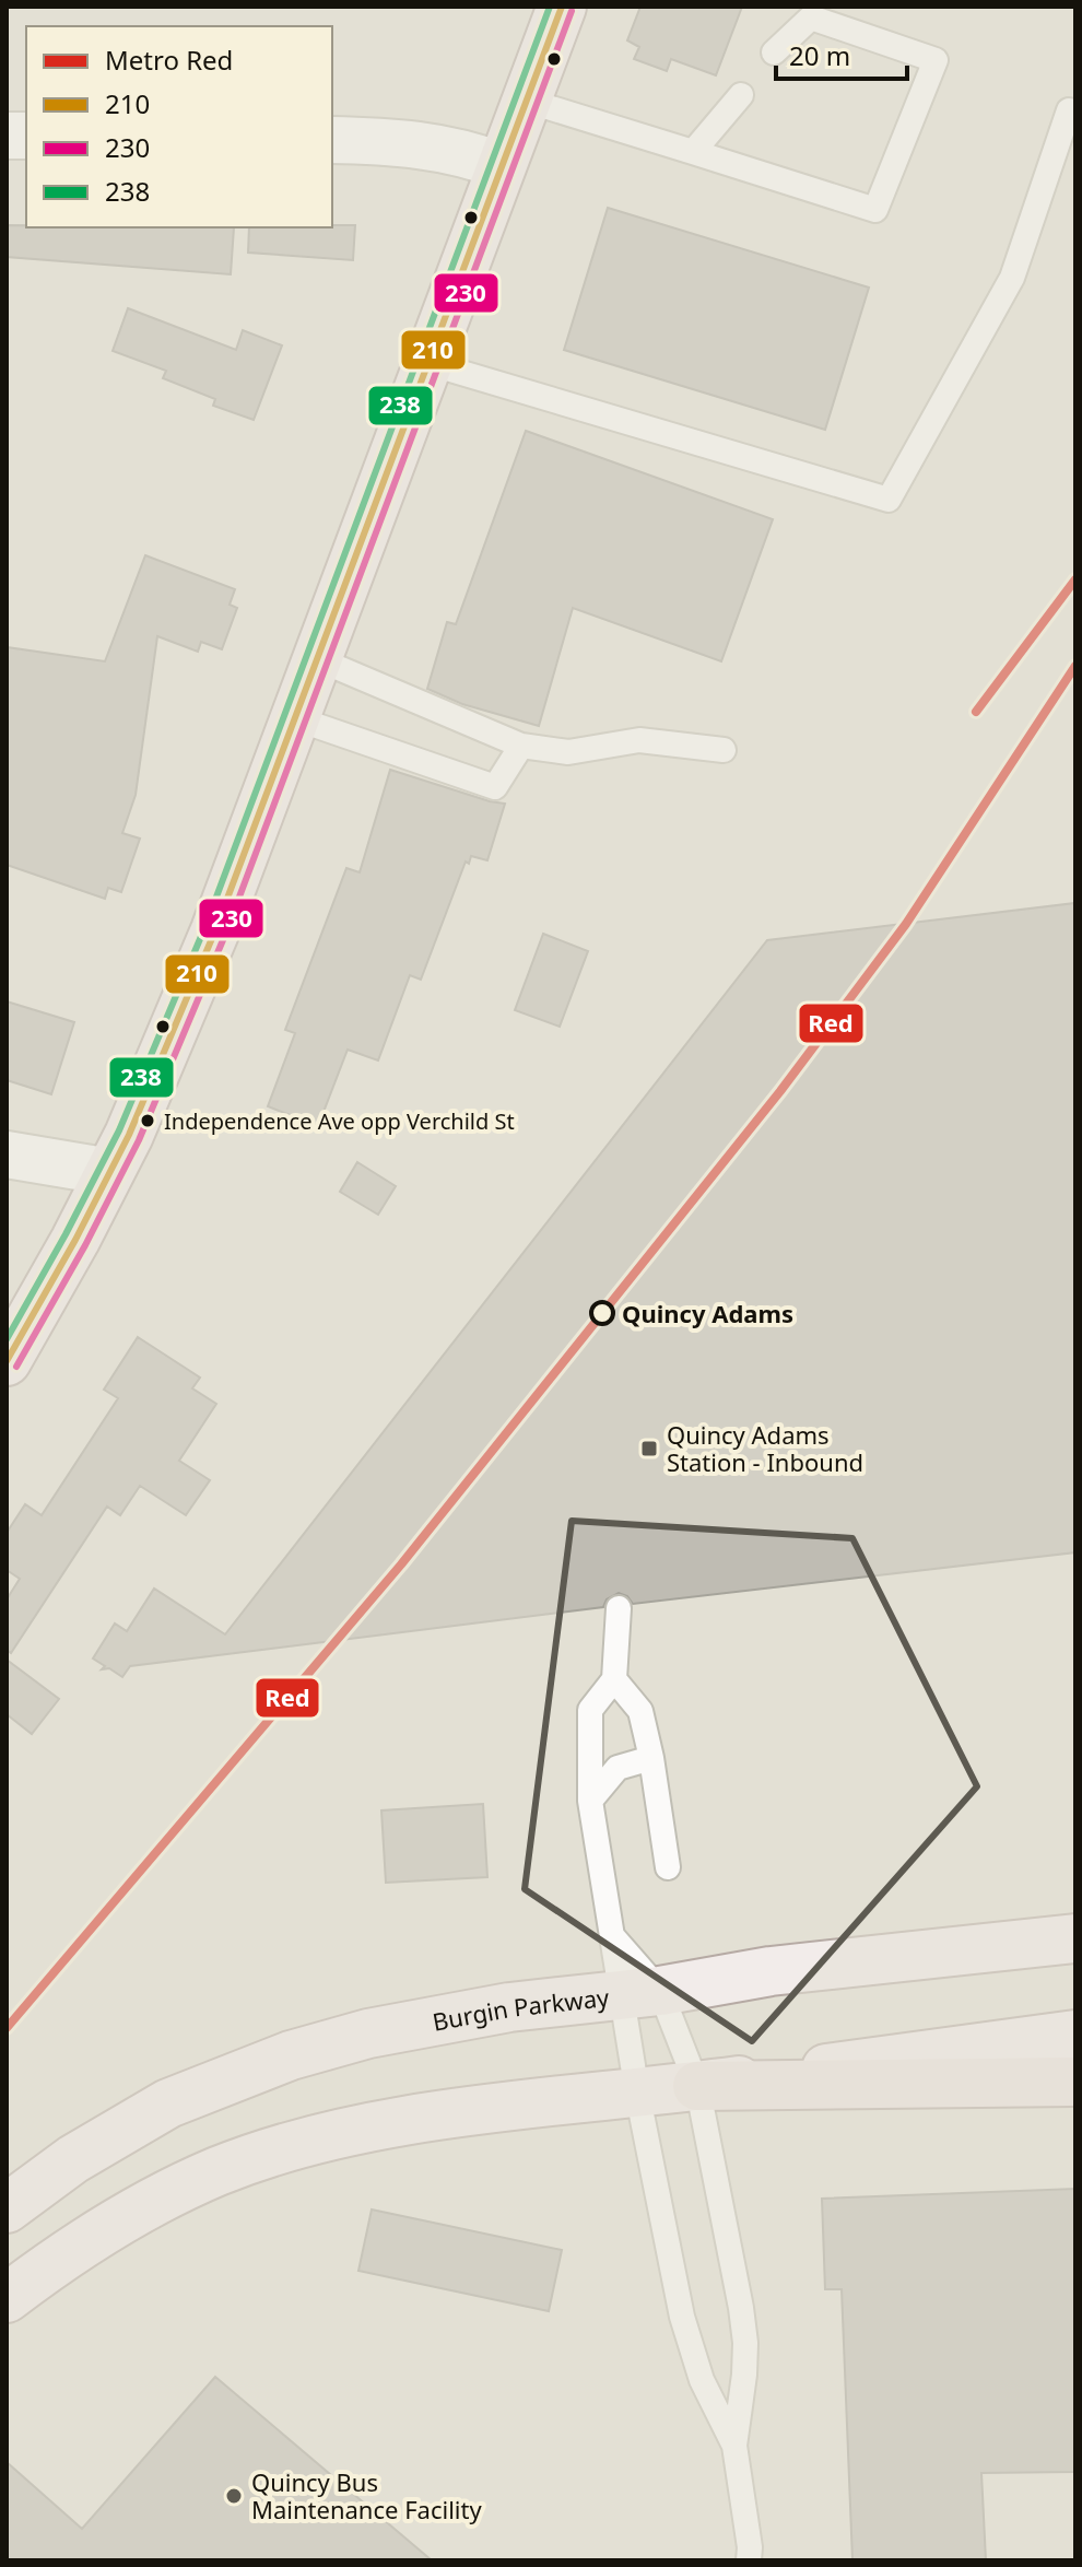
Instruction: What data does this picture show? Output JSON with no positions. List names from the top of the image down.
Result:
{
  "streets": {
    "main road": ["Burgin Parkway"]
  },
  "places": {
    "other": ["Independence Ave opp Verchild St", "Quincy Adams", "Quincy Bus Maintenance Facility"],
    "transit": ["Quincy Adams Station - Inbound"]
  },
  "lines": [
    "transit line 210",
    "transit line 238",
    "transit line 230",
    "metro line Red"
  ],
  "legend": [
    "Metro Red",
    "210",
    "230",
    "238"
  ],
  "scale_bar": "20 m"
}
